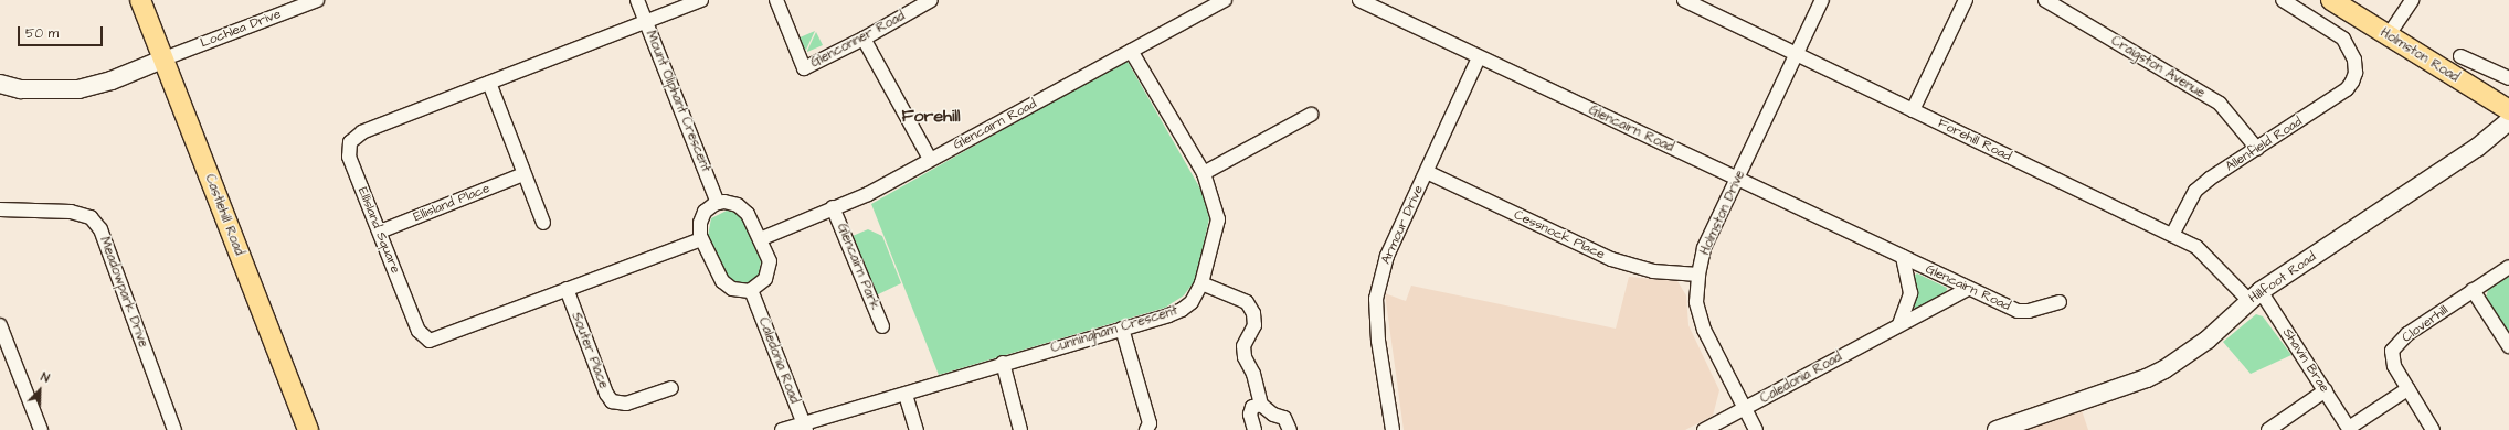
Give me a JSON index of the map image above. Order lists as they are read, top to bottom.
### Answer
{
  "streets": {
    "main road": ["Holmston Road", "Castlehill Road"],
    "street": [
      "Lochlea Drive",
      "Glenconner Road",
      "Craigston Avenue",
      "Mount Oliphant Crescent",
      "Glencairn Road",
      "Forehill Road",
      "Allenfield Road",
      "Ellisland Place",
      "Holmston Drive",
      "Armour Drive",
      "Ellisland Square",
      "Cessnock Place",
      "Glencairn Park",
      "Hillfoot Road",
      "Meadowpark Drive",
      "Cloverhill",
      "Cunningham Crescent",
      "Souter Place",
      "Caledonia Road",
      "Shavin Brae"
    ]
  },
  "crossings": [
    ["Lochlea Drive", "Castlehill Road"],
    ["Craigston Avenue", "Allenfield Road"],
    ["Mount Oliphant Crescent", "Glencairn Road"],
    ["Mount Oliphant Crescent", "Ellisland Square"],
    ["Mount Oliphant Crescent", "Caledonia Road"],
    ["Glencairn Road", "Holmston Drive"],
    ["Glencairn Road", "Armour Drive"],
    ["Glencairn Road", "Ellisland Square"],
    ["Glencairn Road", "Glencairn Park"],
    ["Glencairn Road", "Cunningham Crescent"],
    ["Glencairn Road", "Caledonia Road"],
    ["Forehill Road", "Allenfield Road"],
    ["Forehill Road", "Holmston Drive"],
    ["Forehill Road", "Hillfoot Road"],
    ["Forehill Road", "Shavin Brae"],
    ["Ellisland Place", "Ellisland Square"],
    ["Holmston Drive", "Cessnock Place"],
    ["Holmston Drive", "Caledonia Road"],
    ["Armour Drive", "Cessnock Place"],
    ["Ellisland Square", "Souter Place"],
    ["Ellisland Square", "Caledonia Road"],
    ["Hillfoot Road", "Shavin Brae"],
    ["Cunningham Crescent", "Caledonia Road"]
  ],
  "districts": ["Forehill"],
  "scale_bar": "50 m",
  "north": "top right"
}
